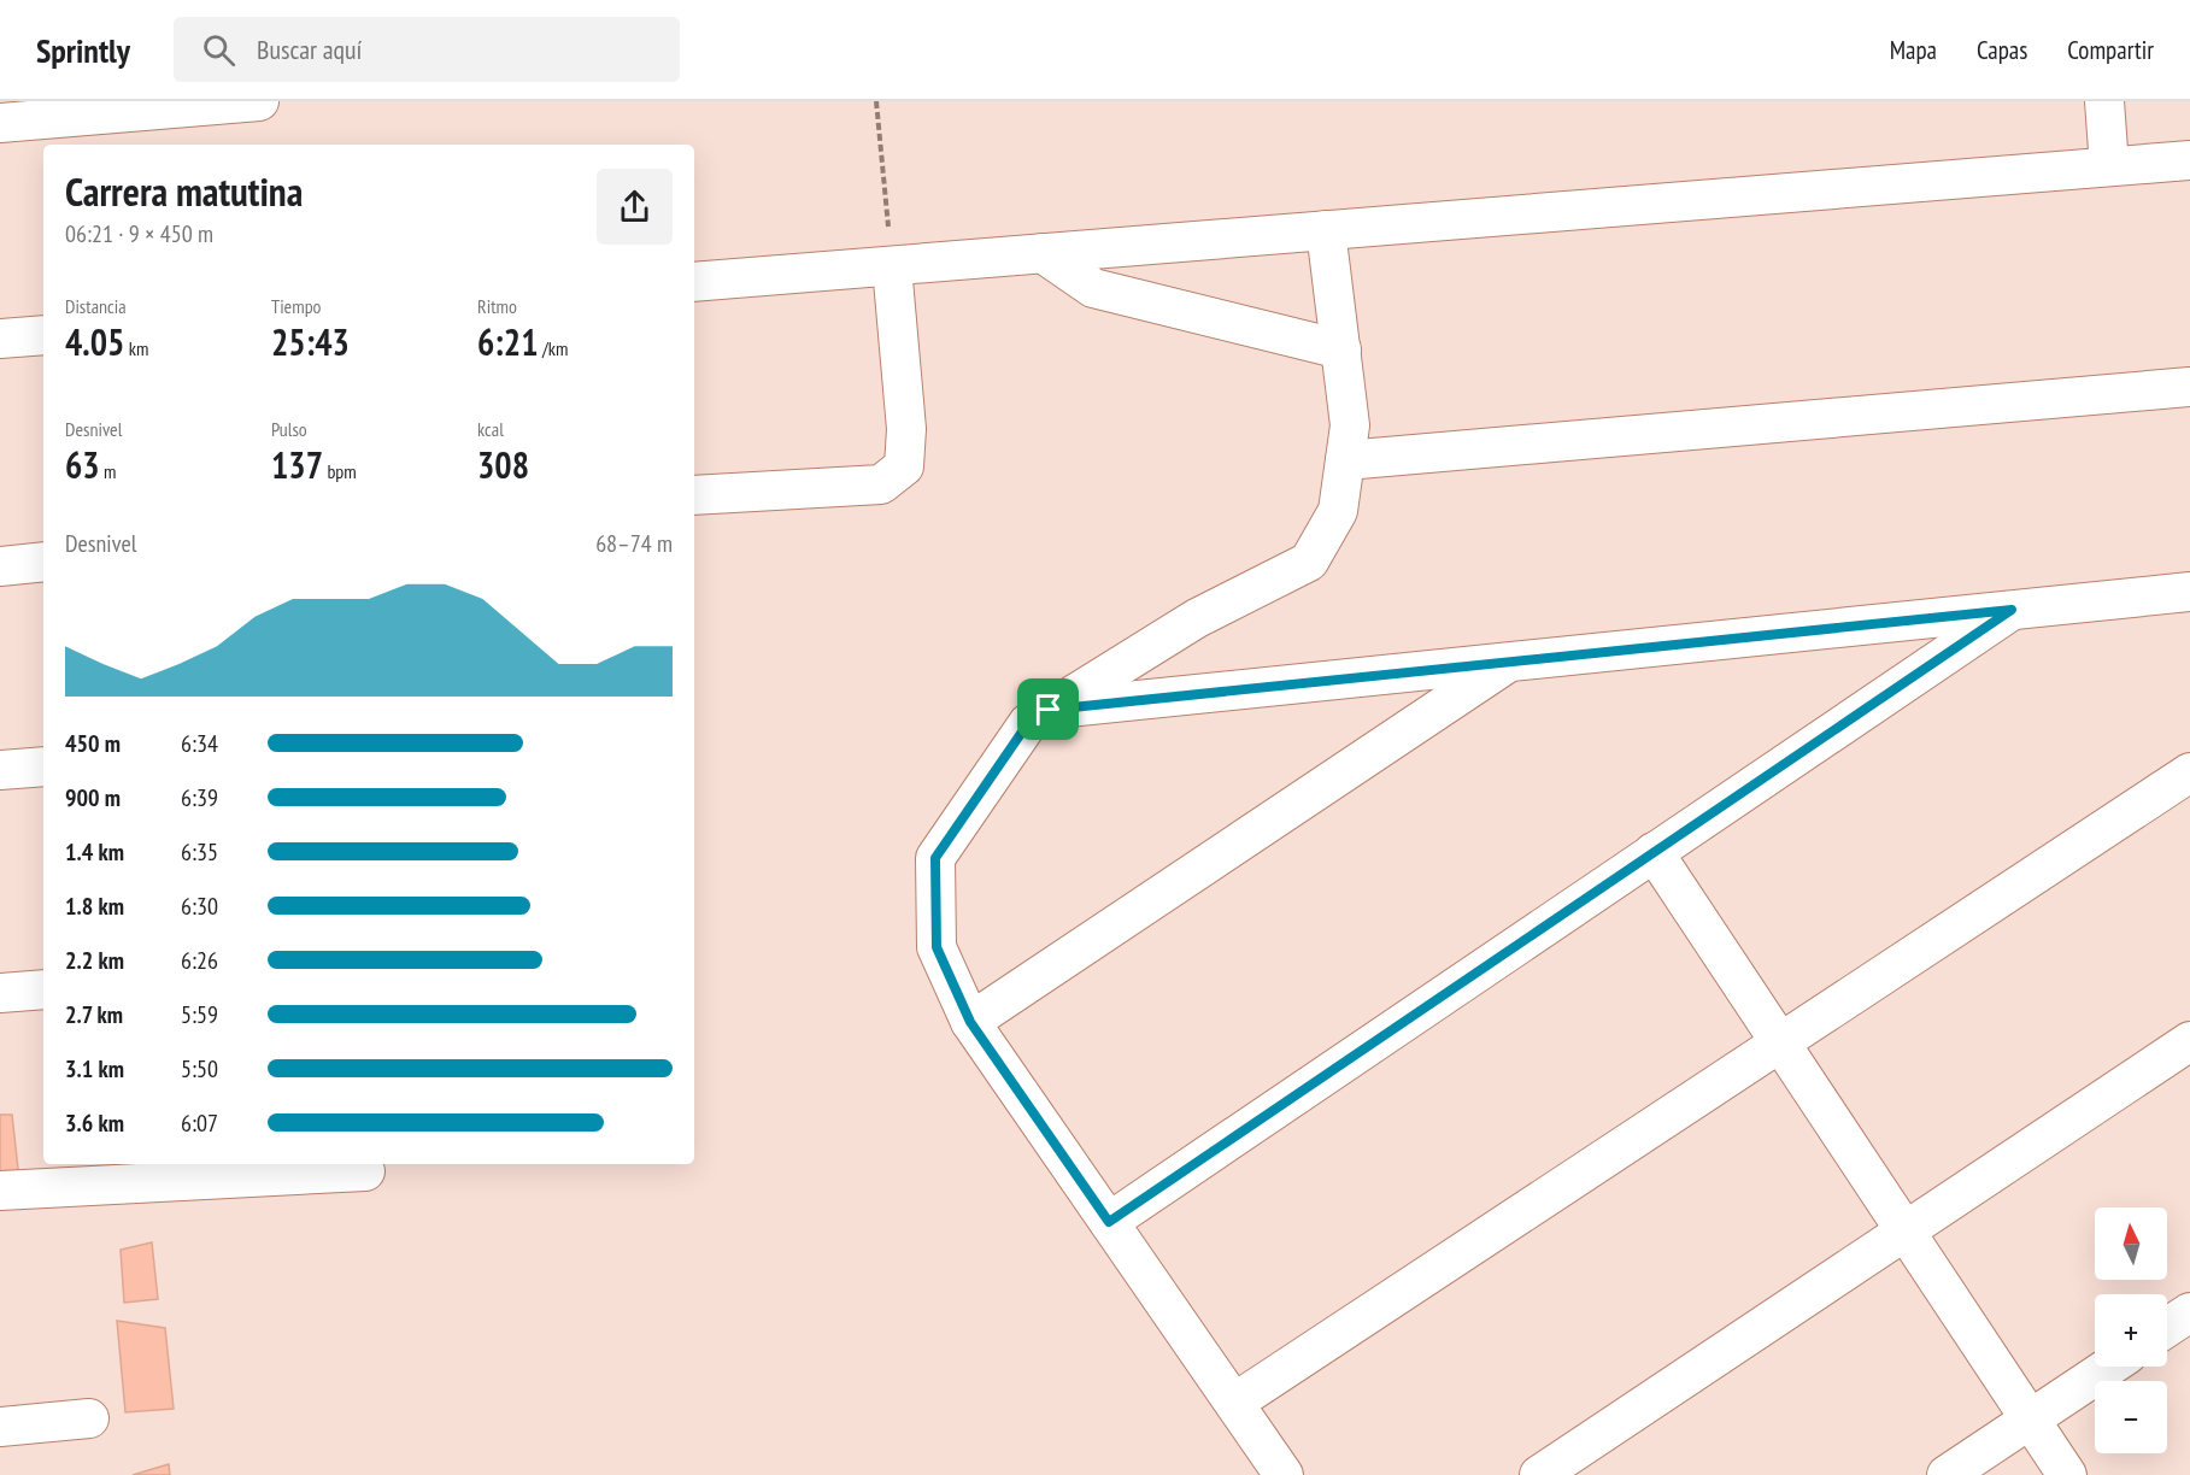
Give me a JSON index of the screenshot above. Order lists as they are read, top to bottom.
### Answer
{
  "north": "top",
  "page": {
    "header": "Sprintly",
    "search": "Buscar aquí",
    "nav": ["Mapa", "Capas", "Compartir"],
    "heading": ["Carrera matutina", "06:21 · 9 × 450 m"],
    "stats": [
      ["Distancia", "4.05 km"],
      ["Tiempo", "25:43"],
      ["Ritmo", "6:21 /km"],
      ["Desnivel", "63 m"],
      ["Pulso", "137 bpm"],
      ["kcal", "308"]
    ],
    "chart": ["Desnivel", "68–74 m"],
    "list": [
      {
        "name": "450 m",
        "note": "6:34"
      },
      {
        "name": "900 m",
        "note": "6:39"
      },
      {
        "name": "1.4 km",
        "note": "6:35"
      },
      {
        "name": "1.8 km",
        "note": "6:30"
      },
      {
        "name": "2.2 km",
        "note": "6:26"
      },
      {
        "name": "2.7 km",
        "note": "5:59"
      },
      {
        "name": "3.1 km",
        "note": "5:50"
      },
      {
        "name": "3.6 km",
        "note": "6:07"
      }
    ],
    "map_buttons": ["+", "−"]
  }
}
